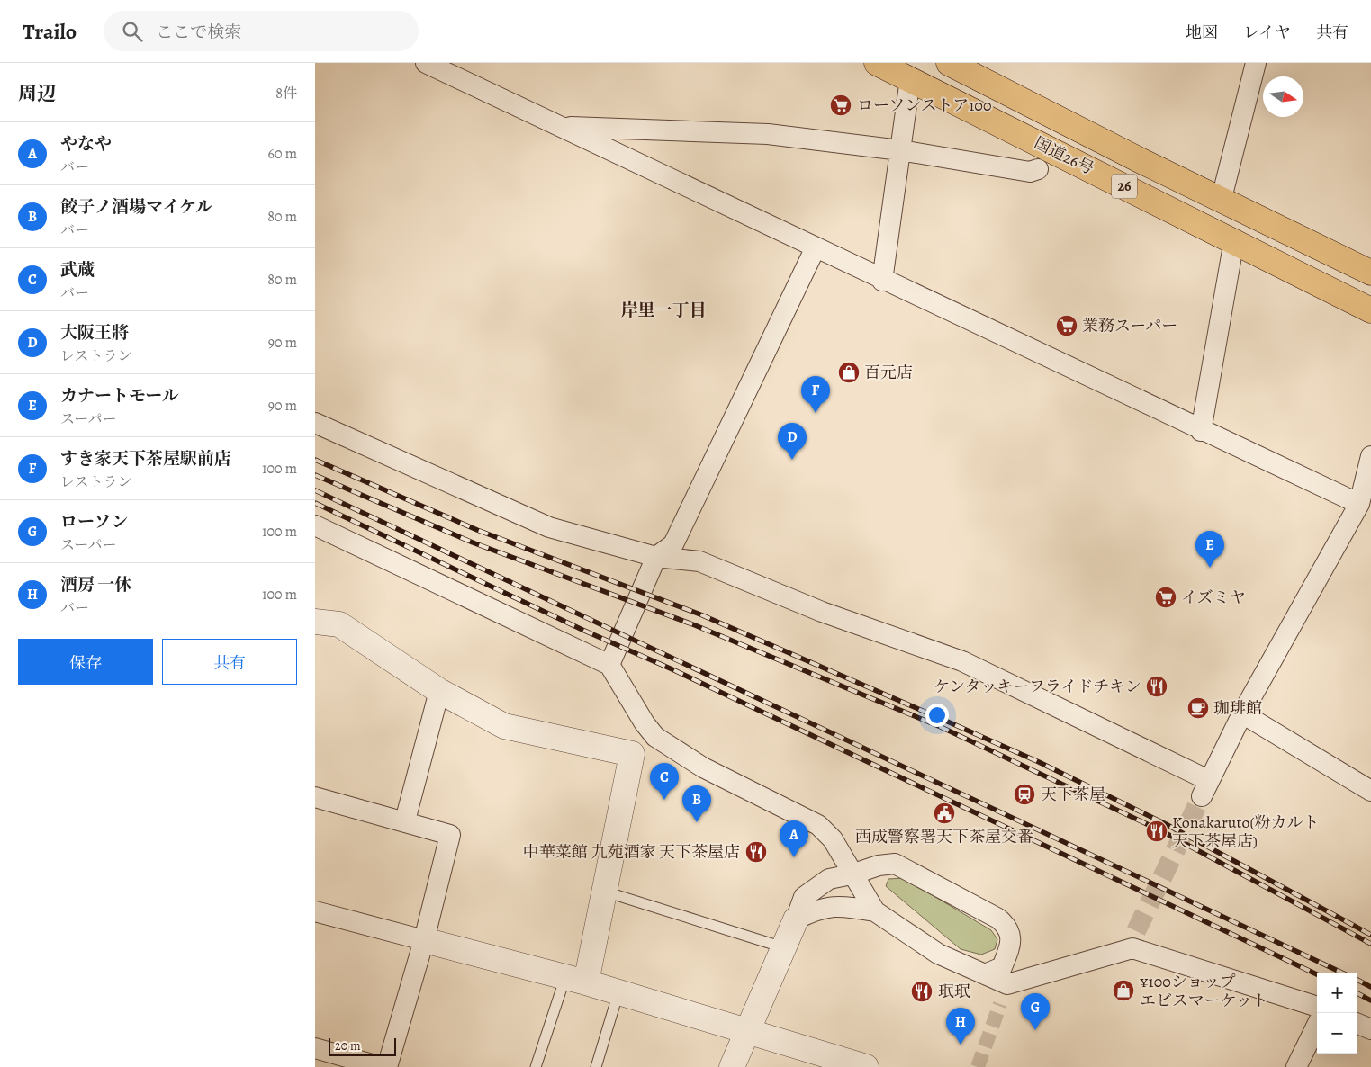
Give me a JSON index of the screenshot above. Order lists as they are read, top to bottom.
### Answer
{
  "streets": {
    "highway": ["国道26号", "26"]
  },
  "districts": ["岸里一丁目"],
  "places": {
    "supermarket": ["ローソンストア100", "業務スーパー", "イズミヤ"],
    "shop": ["百元店", "¥100ショップ エビスマーケット"],
    "restaurant": [
      "ケンタッキーフライドチキン",
      "Konakaruto(粉カルト 天下茶屋店)",
      "中華菜館 九苑酒家 天下茶屋店",
      "珉珉"
    ],
    "cafe": ["珈琲館"],
    "station": ["天下茶屋"],
    "public building": ["西成警察署天下茶屋交番"]
  },
  "scale_bar": "20 m",
  "north": "right",
  "page": {
    "header": "Trailo",
    "search": "ここで検索",
    "nav": ["地図", "レイヤ", "共有"],
    "heading": ["周辺", "8件"],
    "list": [
      {
        "mark": "A",
        "name": "やなや",
        "note": "バー",
        "value": "60 m"
      },
      {
        "mark": "B",
        "name": "餃子ノ酒場マイケル",
        "note": "バー",
        "value": "80 m"
      },
      {
        "mark": "C",
        "name": "武蔵",
        "note": "バー",
        "value": "80 m"
      },
      {
        "mark": "D",
        "name": "大阪王將",
        "note": "レストラン",
        "value": "90 m"
      },
      {
        "mark": "E",
        "name": "カナートモール",
        "note": "スーパー",
        "value": "90 m"
      },
      {
        "mark": "F",
        "name": "すき家天下茶屋駅前店",
        "note": "レストラン",
        "value": "100 m"
      },
      {
        "mark": "G",
        "name": "ローソン",
        "note": "スーパー",
        "value": "100 m"
      },
      {
        "mark": "H",
        "name": "酒房 一休",
        "note": "バー",
        "value": "100 m"
      }
    ],
    "pins": [
      "F",
      "D",
      "E",
      "C",
      "B",
      "A",
      "G",
      "H"
    ],
    "buttons": ["保存", "共有"],
    "map_buttons": ["+", "−"],
    "scale": "20 m"
  }
}
